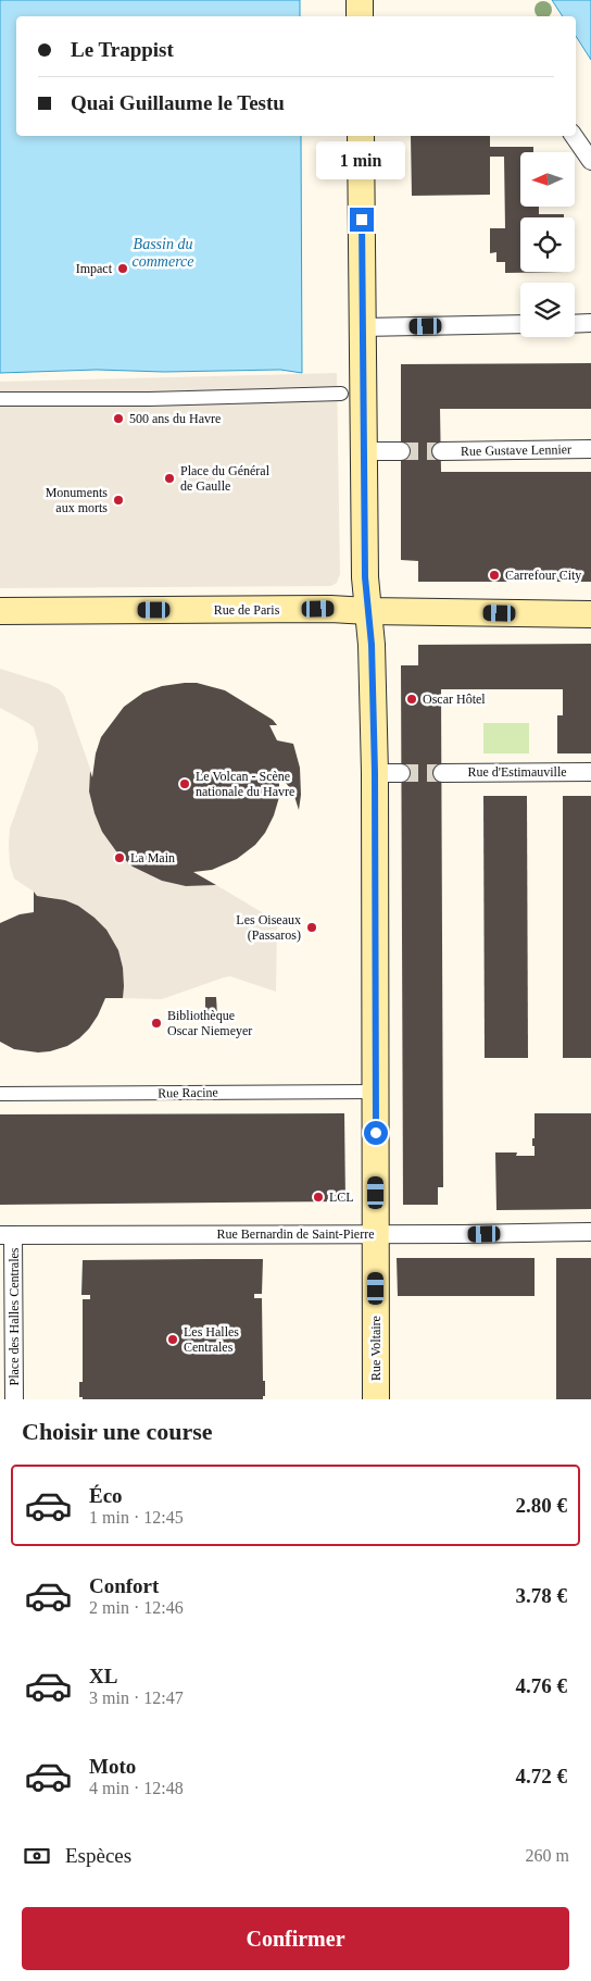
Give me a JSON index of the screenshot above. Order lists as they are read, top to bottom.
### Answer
{
  "streets": {
    "main road": ["Rue de Paris", "Rue Voltaire"],
    "street": [
      "Rue Gustave Lennier",
      "Rue d'Estimauville",
      "Rue Racine",
      "Rue Bernardin de Saint-Pierre",
      "Place des Halles Centrales"
    ]
  },
  "crossings": [
    ["Rue de Paris", "Rue Voltaire"],
    ["Rue Racine", "Rue Voltaire"],
    ["Rue Bernardin de Saint-Pierre", "Place des Halles Centrales"],
    ["Rue Bernardin de Saint-Pierre", "Rue Voltaire"]
  ],
  "water": ["Bassin du commerce"],
  "places": [
    "Impact",
    "500 ans du Havre",
    "Place du Général de Gaulle",
    "Monuments aux morts",
    "Carrefour City",
    "Oscar Hôtel",
    "Le Volcan - Scène nationale du Havre",
    "La Main",
    "Les Oiseaux (Passaros)",
    "Bibliothèque Oscar Niemeyer",
    "LCL",
    "Les Halles Centrales"
  ],
  "north": "left",
  "page": {
    "banner": ["Le Trappist", "Quai Guillaume le Testu"],
    "bubble": "1 min",
    "heading": "Choisir une course",
    "list": [
      {
        "name": "Éco",
        "note": "1 min · 12:45",
        "value": "2.80 €"
      },
      {
        "name": "Confort",
        "note": "2 min · 12:46",
        "value": "3.78 €"
      },
      {
        "name": "XL",
        "note": "3 min · 12:47",
        "value": "4.76 €"
      },
      {
        "name": "Moto",
        "note": "4 min · 12:48",
        "value": "4.72 €"
      }
    ],
    "pay": ["Espèces", "260 m"],
    "buttons": "Confirmer"
  }
}
